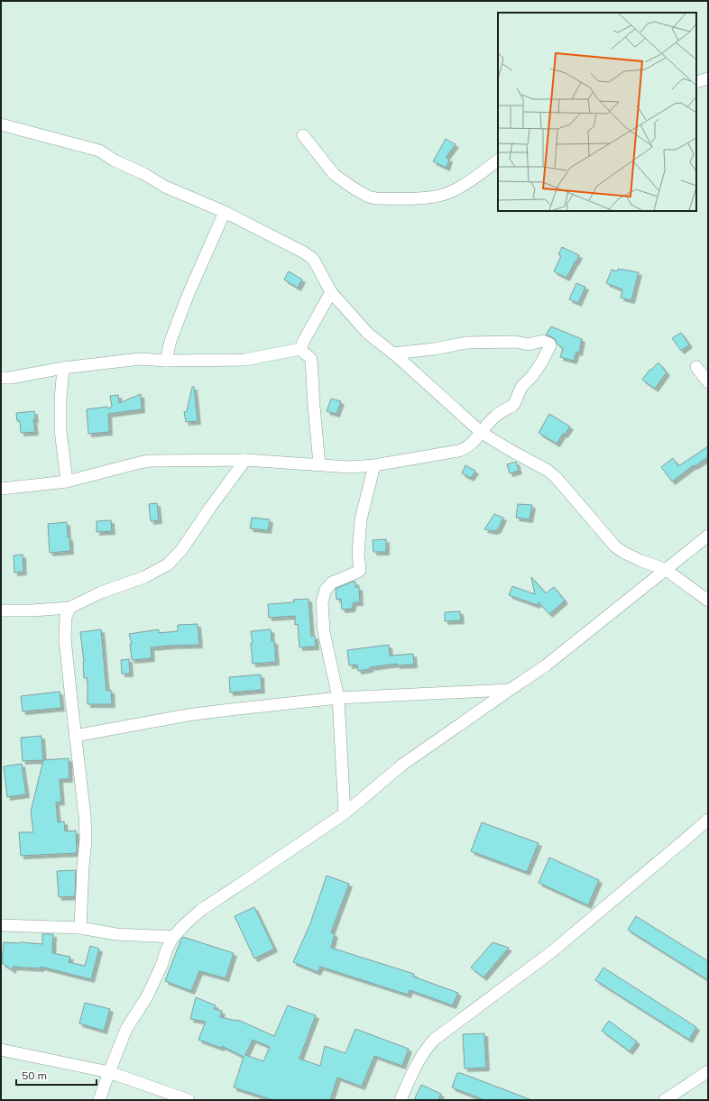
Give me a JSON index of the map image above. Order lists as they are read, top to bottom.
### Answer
{
  "scale_bar": "50 m"
}
